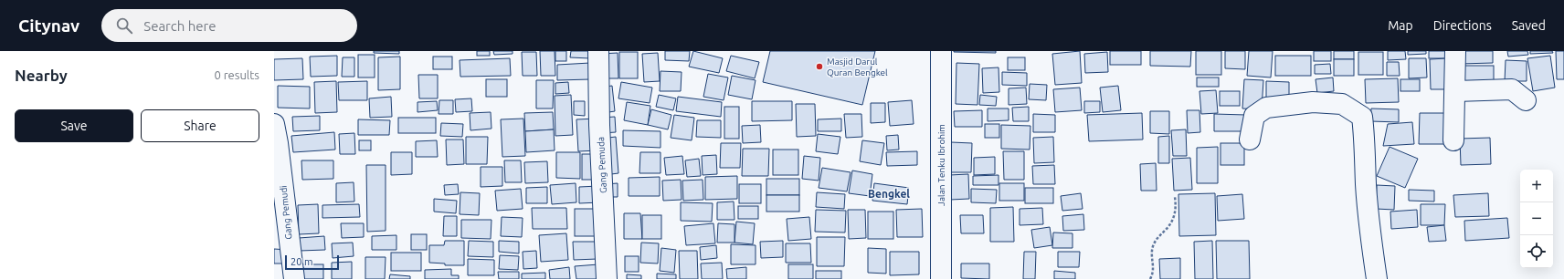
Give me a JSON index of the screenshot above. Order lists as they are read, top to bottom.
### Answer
{
  "streets": {
    "street": ["Gang Pemuda", "Jalan Tenku Ibrohim", "Gang Pemudi"]
  },
  "districts": ["Bengkel"],
  "places": ["Masjid Darul Quran Bengkel"],
  "scale_bar": "20 m",
  "page": {
    "header": "Citynav",
    "search": "Search here",
    "nav": ["Map", "Directions", "Saved"],
    "heading": ["Nearby", "0 results"],
    "buttons": ["Save", "Share"],
    "map_buttons": ["+", "−"],
    "scale": "20 m"
  }
}
